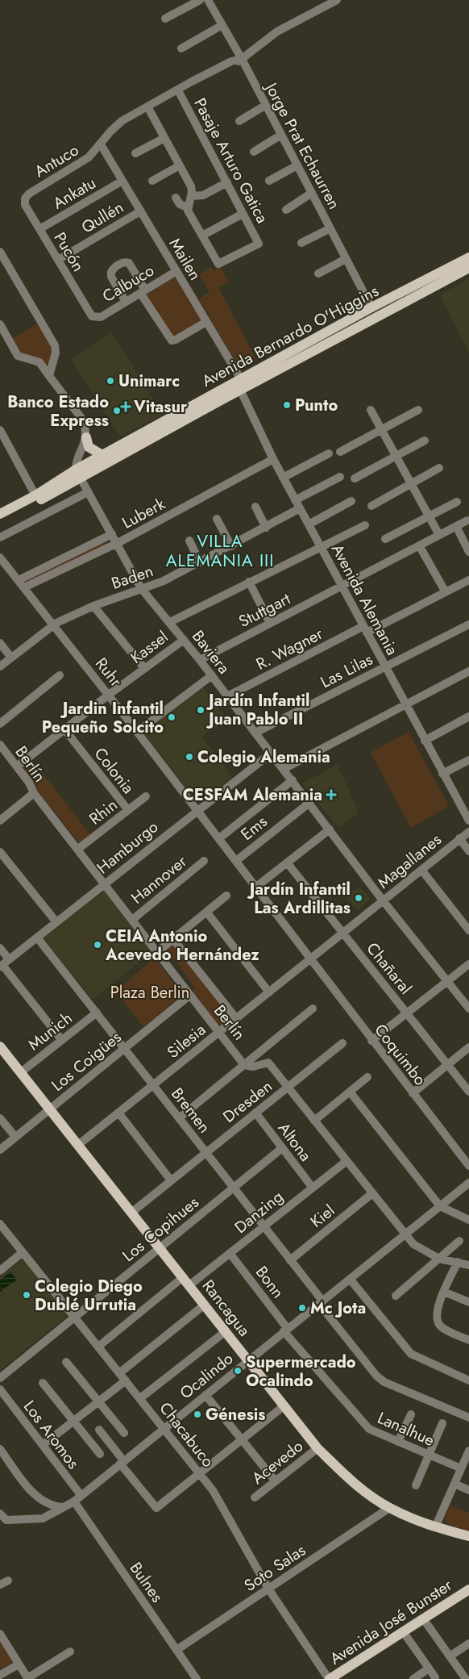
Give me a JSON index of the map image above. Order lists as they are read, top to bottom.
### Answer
{
  "streets": {
    "main road": ["Avenida Bernardo O'Higgins", "Rancagua", "Avenida José Bunster"],
    "street": [
      "Jorge Prat Echaurren",
      "Antuco",
      "Pasaje Arturo Gatica",
      "Ankatu",
      "Qullén",
      "Pucón",
      "Mailen",
      "Calbuco",
      "Luberk",
      "Baden",
      "Avenida Alemania",
      "Stuttgart",
      "Kassel",
      "R. Wagner",
      "Baviera",
      "Las Lilas",
      "Ruhr",
      "Berlín",
      "Colonia",
      "Rhin",
      "Ems",
      "Hamburgo",
      "Magallanes",
      "Hannover",
      "Chañaral",
      "Munich",
      "Silesia",
      "Coquimbo",
      "Los Coigües",
      "Dresden",
      "Bremen",
      "Altona",
      "Danzing",
      "Kiel",
      "Los Copihues",
      "Bonn",
      "Ocalindo",
      "Lanalhue",
      "Los Aromos",
      "Chacabuco",
      "Acevedo",
      "Soto Salas",
      "Bulnes"
    ]
  },
  "crossings": [
    ["Jorge Prat Echaurren", "Antuco"],
    ["Jorge Prat Echaurren", "Avenida Bernardo O'Higgins"],
    ["Antuco", "Pasaje Arturo Gatica"],
    ["Antuco", "Pucón"],
    ["Antuco", "Mailen"],
    ["Ankatu", "Pucón"],
    ["Ankatu", "Mailen"],
    ["Qullén", "Pucón"],
    ["Qullén", "Mailen"],
    ["Pucón", "Calbuco"],
    ["Mailen", "Calbuco"],
    ["Mailen", "Avenida Bernardo O'Higgins"],
    ["Avenida Bernardo O'Higgins", "Avenida Alemania"],
    ["Avenida Bernardo O'Higgins", "Baviera"],
    ["Luberk", "Avenida Alemania"],
    ["Luberk", "Baviera"],
    ["Luberk", "Ruhr"],
    ["Baden", "Avenida Alemania"],
    ["Baden", "Baviera"],
    ["Baden", "Ruhr"],
    ["Avenida Alemania", "Stuttgart"],
    ["Avenida Alemania", "R. Wagner"],
    ["Avenida Alemania", "Las Lilas"],
    ["Stuttgart", "Baviera"],
    ["Kassel", "Baviera"],
    ["Kassel", "Ruhr"],
    ["Kassel", "Berlín"],
    ["Kassel", "Colonia"],
    ["R. Wagner", "Baviera"],
    ["Baviera", "Las Lilas"],
    ["Baviera", "Ems"],
    ["Baviera", "Hamburgo"],
    ["Baviera", "Magallanes"],
    ["Ruhr", "Ems"],
    ["Ruhr", "Hamburgo"],
    ["Ruhr", "Magallanes"],
    ["Ruhr", "Silesia"],
    ["Ruhr", "Coquimbo"],
    ["Berlín", "Rhin"],
    ["Berlín", "Hamburgo"],
    ["Berlín", "Hannover"],
    ["Berlín", "Silesia"],
    ["Berlín", "Los Coigües"],
    ["Berlín", "Dresden"],
    ["Berlín", "Danzing"],
    ["Berlín", "Kiel"],
    ["Berlín", "Ocalindo"],
    ["Colonia", "Rhin"],
    ["Hamburgo", "Bremen"],
    ["Magallanes", "Chañaral"],
    ["Magallanes", "Silesia"],
    ["Magallanes", "Coquimbo"],
    ["Munich", "Bremen"],
    ["Munich", "Rancagua"],
    ["Silesia", "Coquimbo"],
    ["Silesia", "Bremen"],
    ["Silesia", "Rancagua"],
    ["Los Coigües", "Bremen"],
    ["Los Coigües", "Rancagua"],
    ["Dresden", "Bremen"],
    ["Dresden", "Altona"],
    ["Dresden", "Rancagua"],
    ["Bremen", "Danzing"],
    ["Bremen", "Kiel"],
    ["Bremen", "Los Copihues"],
    ["Bremen", "Ocalindo"],
    ["Altona", "Danzing"],
    ["Altona", "Los Copihues"],
    ["Danzing", "Bonn"],
    ["Danzing", "Rancagua"],
    ["Los Copihues", "Rancagua"],
    ["Los Copihues", "Chacabuco"],
    ["Bonn", "Ocalindo"],
    ["Bonn", "Lanalhue"],
    ["Rancagua", "Ocalindo"],
    ["Rancagua", "Acevedo"],
    ["Rancagua", "Soto Salas"],
    ["Ocalindo", "Lanalhue"],
    ["Ocalindo", "Los Aromos"],
    ["Ocalindo", "Chacabuco"],
    ["Ocalindo", "Bulnes"],
    ["Chacabuco", "Soto Salas"],
    ["Chacabuco", "Avenida José Bunster"],
    ["Soto Salas", "Bulnes"]
  ],
  "districts": ["VILLA ALEMANIA III"],
  "parks": ["Plaza Berlin"],
  "places": {
    "other": [
      "Unimarc",
      "Punto",
      "Banco Estado Express",
      "Jardín Infantil Juan Pablo II",
      "Jardin Infantil Pequeño Solcito",
      "Colegio Alemania",
      "Jardín Infantil Las Ardillitas",
      "CEIA Antonio Acevedo Hernández",
      "Colegio Diego Dublé Urrutia",
      "Mc Jota",
      "Supermercado Ocalindo",
      "Génesis"
    ],
    "health": ["Vitasur", "CESFAM Alemania"]
  }
}
